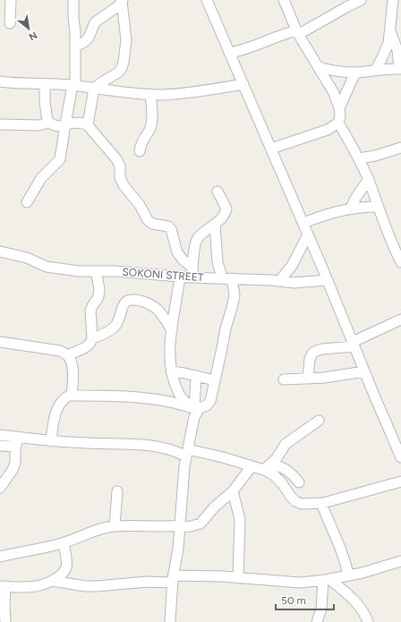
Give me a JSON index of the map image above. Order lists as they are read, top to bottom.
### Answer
{
  "streets": {
    "street": ["SOKONI STREET"]
  },
  "scale_bar": "50 m",
  "north": "bottom right"
}
